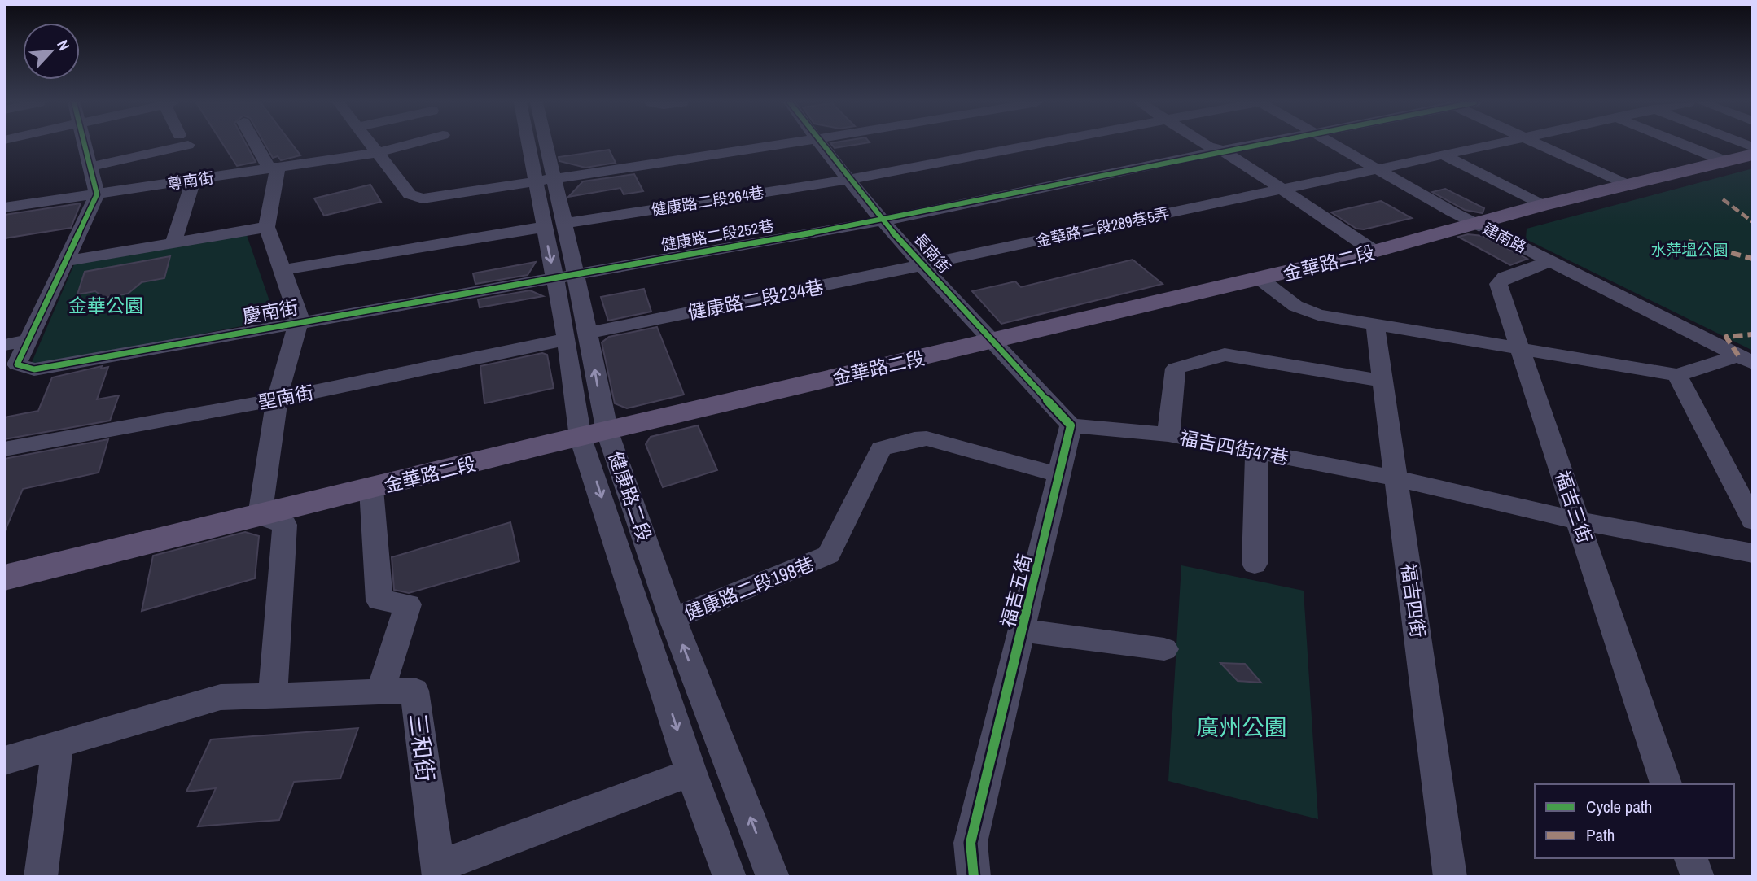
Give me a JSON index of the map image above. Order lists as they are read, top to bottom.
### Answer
{
  "streets": {
    "main road": ["金華路二段"],
    "street": [
      "尊南街",
      "健康路二段264巷",
      "金華路二段289巷5弄",
      "健康路二段252巷",
      "建南路",
      "長南街",
      "健康路二段234巷",
      "慶南街",
      "聖南街",
      "福吉四街47巷",
      "健康路二段",
      "福吉三街",
      "健康路二段198巷",
      "福吉五街",
      "福吉四街",
      "三和街"
    ]
  },
  "crossings": [
    ["健康路二段264巷", "長南街"],
    ["健康路二段264巷", "健康路二段"],
    ["金華路二段289巷5弄", "建南路"],
    ["金華路二段289巷5弄", "長南街"],
    ["金華路二段289巷5弄", "健康路二段234巷"],
    ["健康路二段252巷", "長南街"],
    ["健康路二段252巷", "慶南街"],
    ["健康路二段252巷", "健康路二段"],
    ["建南路", "金華路二段"],
    ["建南路", "福吉三街"],
    ["長南街", "金華路二段"],
    ["長南街", "健康路二段234巷"],
    ["金華路二段", "健康路二段"],
    ["健康路二段234巷", "健康路二段"],
    ["慶南街", "健康路二段"],
    ["聖南街", "健康路二段"],
    ["福吉四街47巷", "福吉三街"],
    ["福吉四街47巷", "福吉五街"],
    ["福吉四街47巷", "福吉四街"],
    ["健康路二段", "健康路二段198巷"],
    ["健康路二段198巷", "福吉五街"]
  ],
  "parks": ["水萍塭公園", "金華公園", "廣州公園"],
  "legend": ["Cycle path", "Path"],
  "north": "top right"
}
